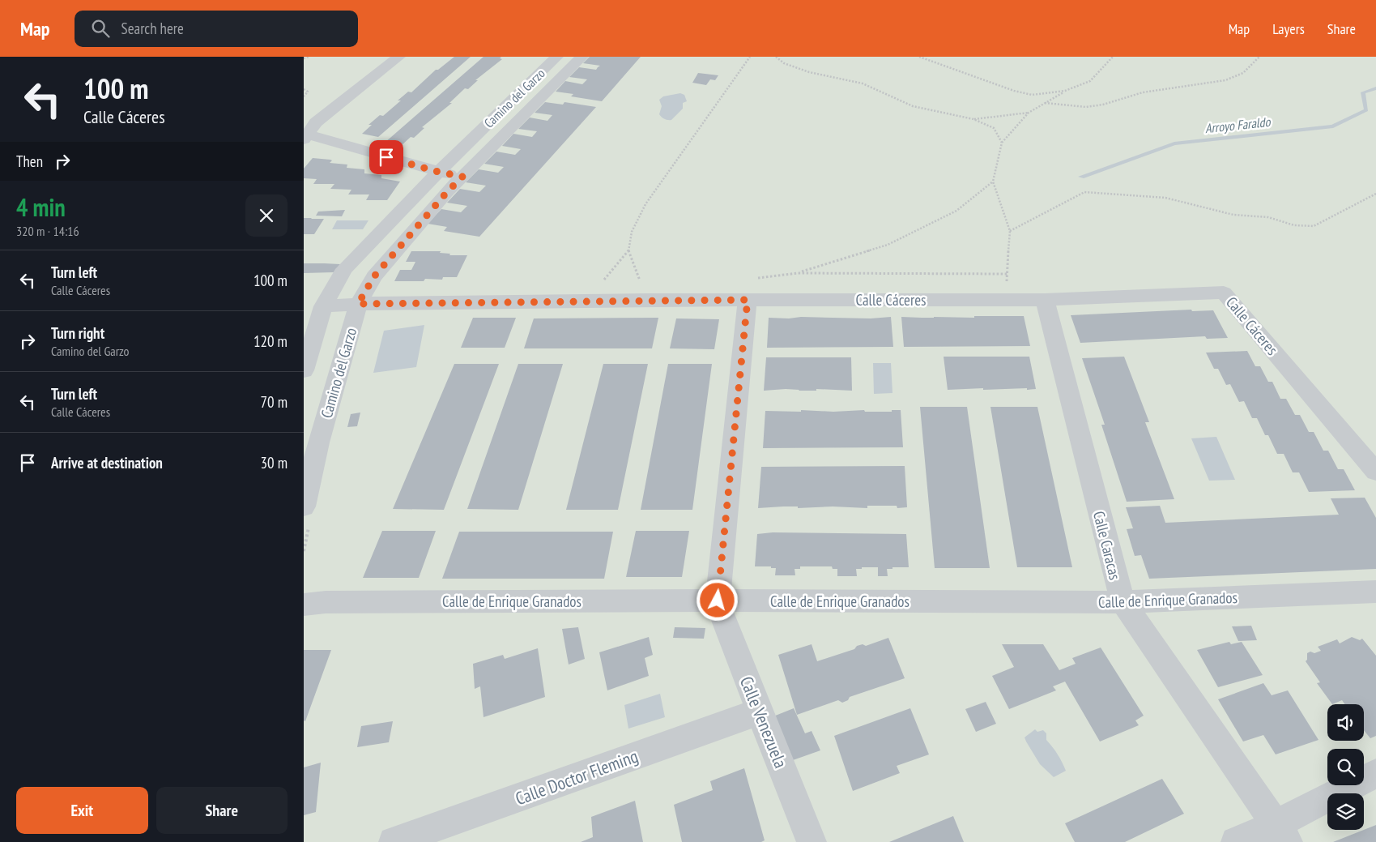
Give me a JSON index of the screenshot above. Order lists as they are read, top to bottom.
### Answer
{
  "streets": {
    "street": [
      "Camino del Garzo",
      "Calle Cáceres",
      "Calle Caracas",
      "Calle de Enrique Granados",
      "Calle Venezuela",
      "Calle Doctor Fleming"
    ]
  },
  "crossings": [
    ["Camino del Garzo", "Calle Cáceres"],
    ["Calle Cáceres", "Calle Caracas"],
    ["Calle Cáceres", "Calle Venezuela"],
    ["Calle Caracas", "Calle de Enrique Granados"],
    ["Calle de Enrique Granados", "Calle Venezuela"],
    ["Calle Venezuela", "Calle Doctor Fleming"]
  ],
  "water": ["Arroyo Faraldo"],
  "page": {
    "header": "Map",
    "search": "Search here",
    "nav": ["Map", "Layers", "Share"],
    "turn": ["100 m", "Calle Cáceres"],
    "then": "Then",
    "heading": ["4 min", "320 m · 14:16"],
    "list": [
      {
        "name": "Turn left",
        "note": "Calle Cáceres",
        "value": "100 m"
      },
      {
        "name": "Turn right",
        "note": "Camino del Garzo",
        "value": "120 m"
      },
      {
        "name": "Turn left",
        "note": "Calle Cáceres",
        "value": "70 m"
      },
      {
        "name": "Arrive at destination",
        "value": "30 m"
      }
    ],
    "buttons": ["Exit", "Share"]
  }
}
